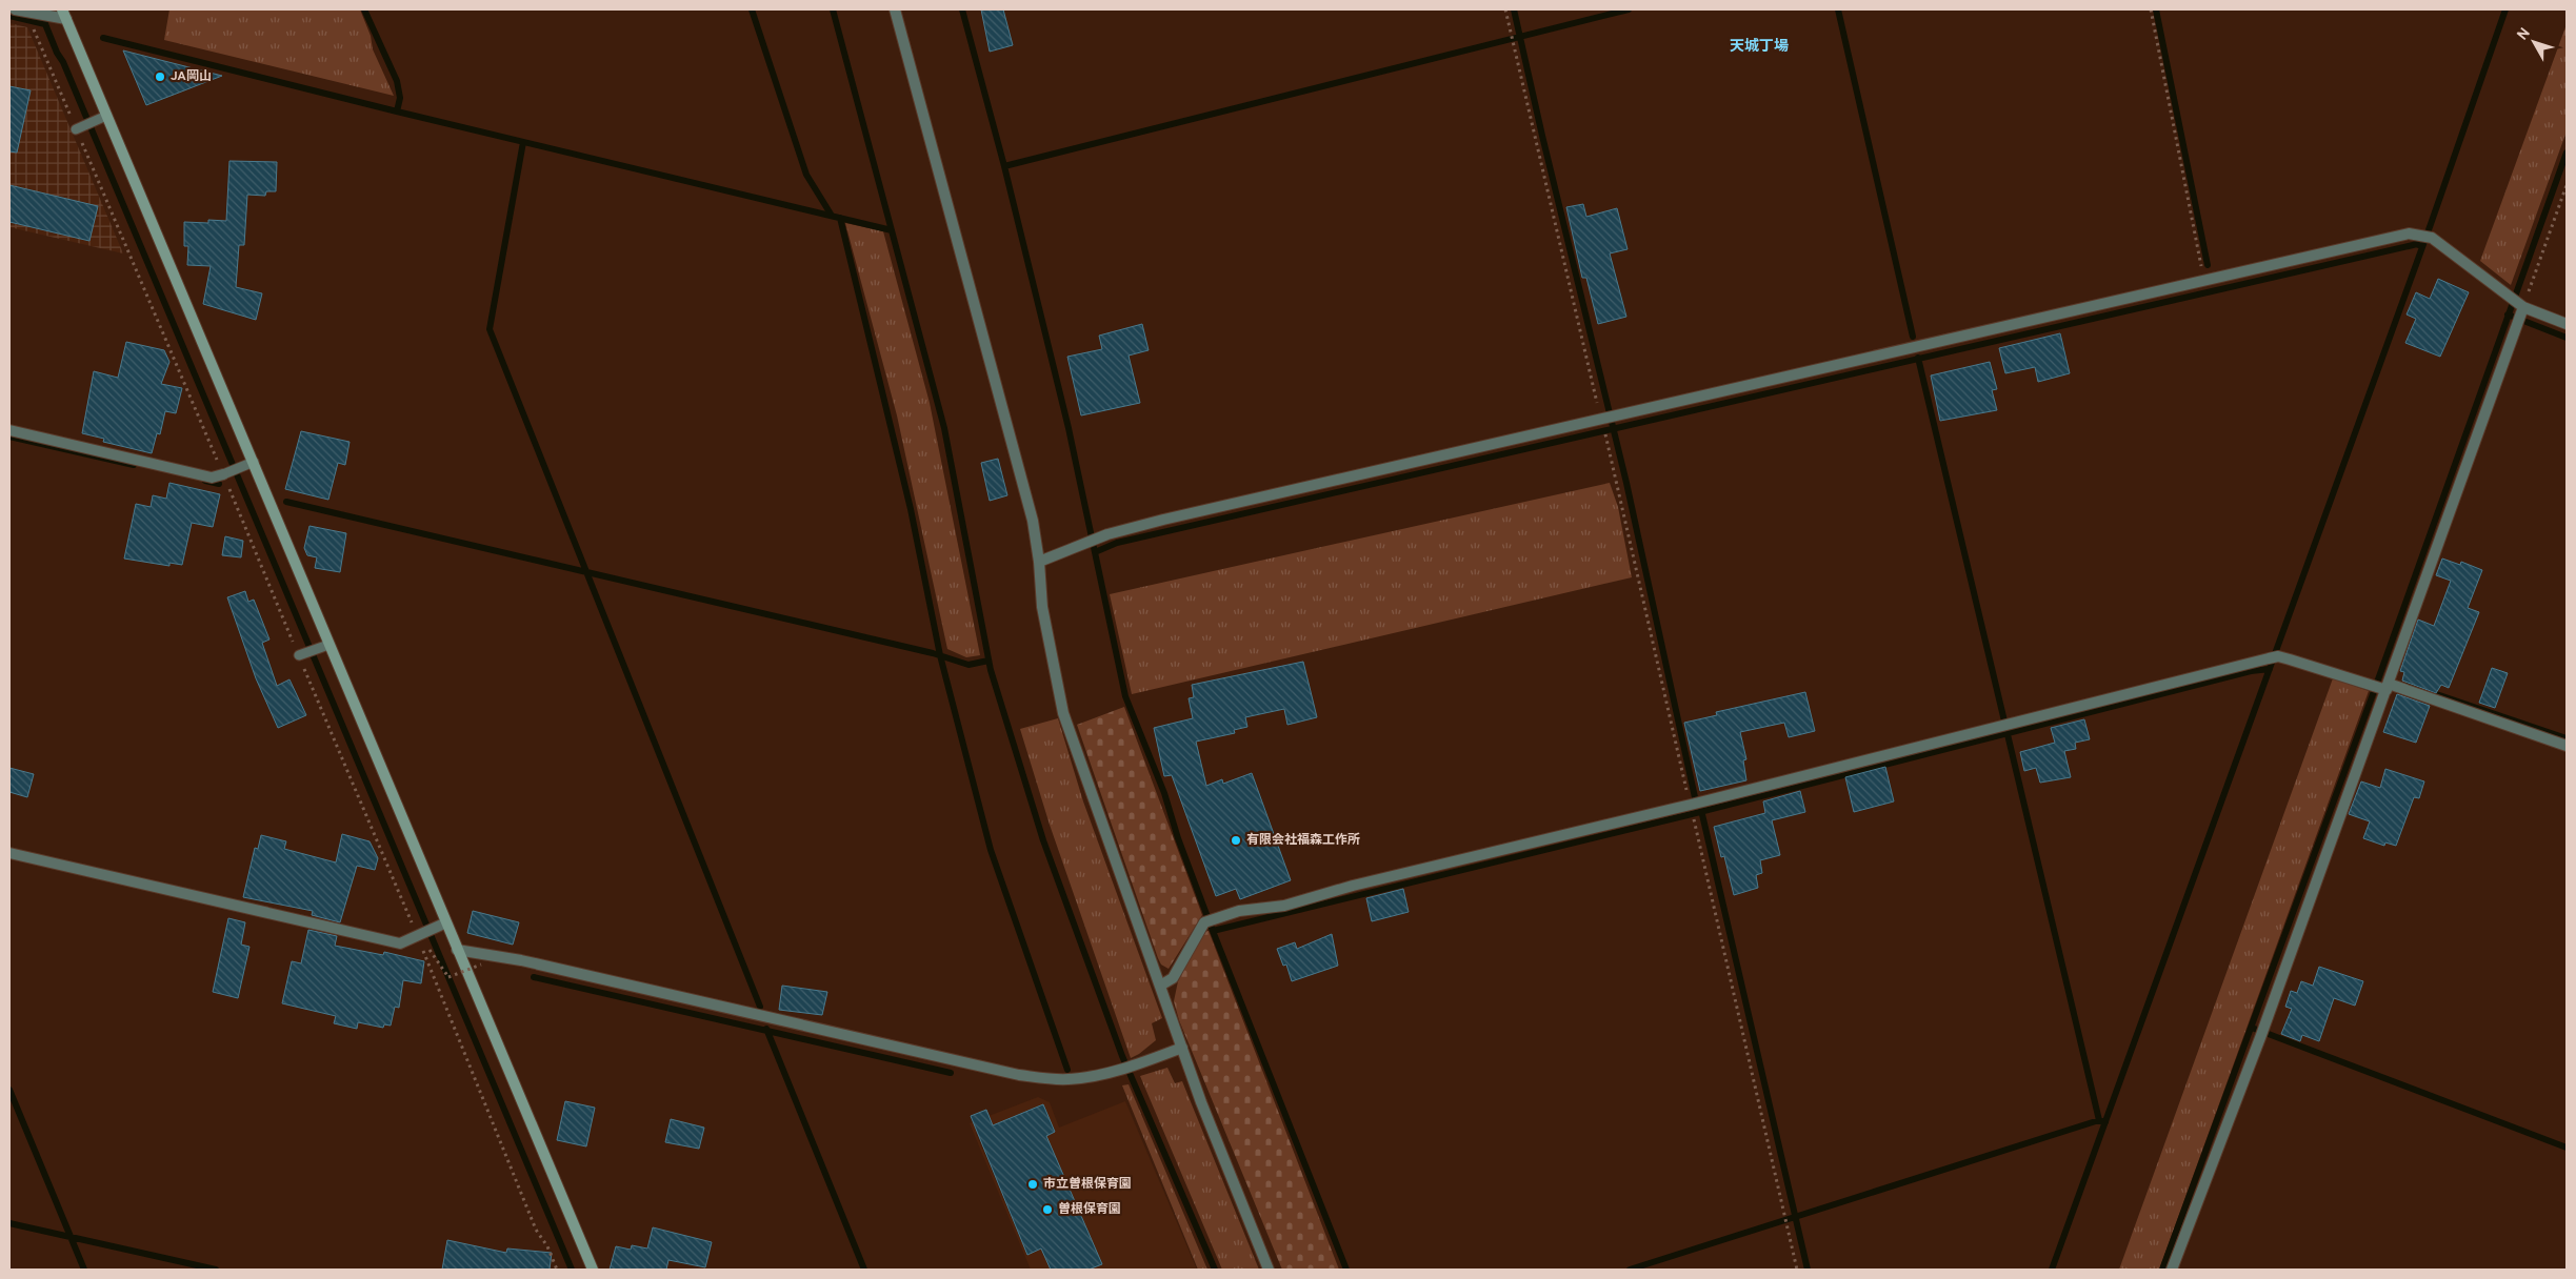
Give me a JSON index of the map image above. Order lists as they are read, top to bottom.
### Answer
{
  "districts": ["天城丁場"],
  "places": [
    "JA岡山",
    "有限会社福森工作所",
    "市立曽根保育園",
    "曽根保育園"
  ],
  "north": "top left"
}
